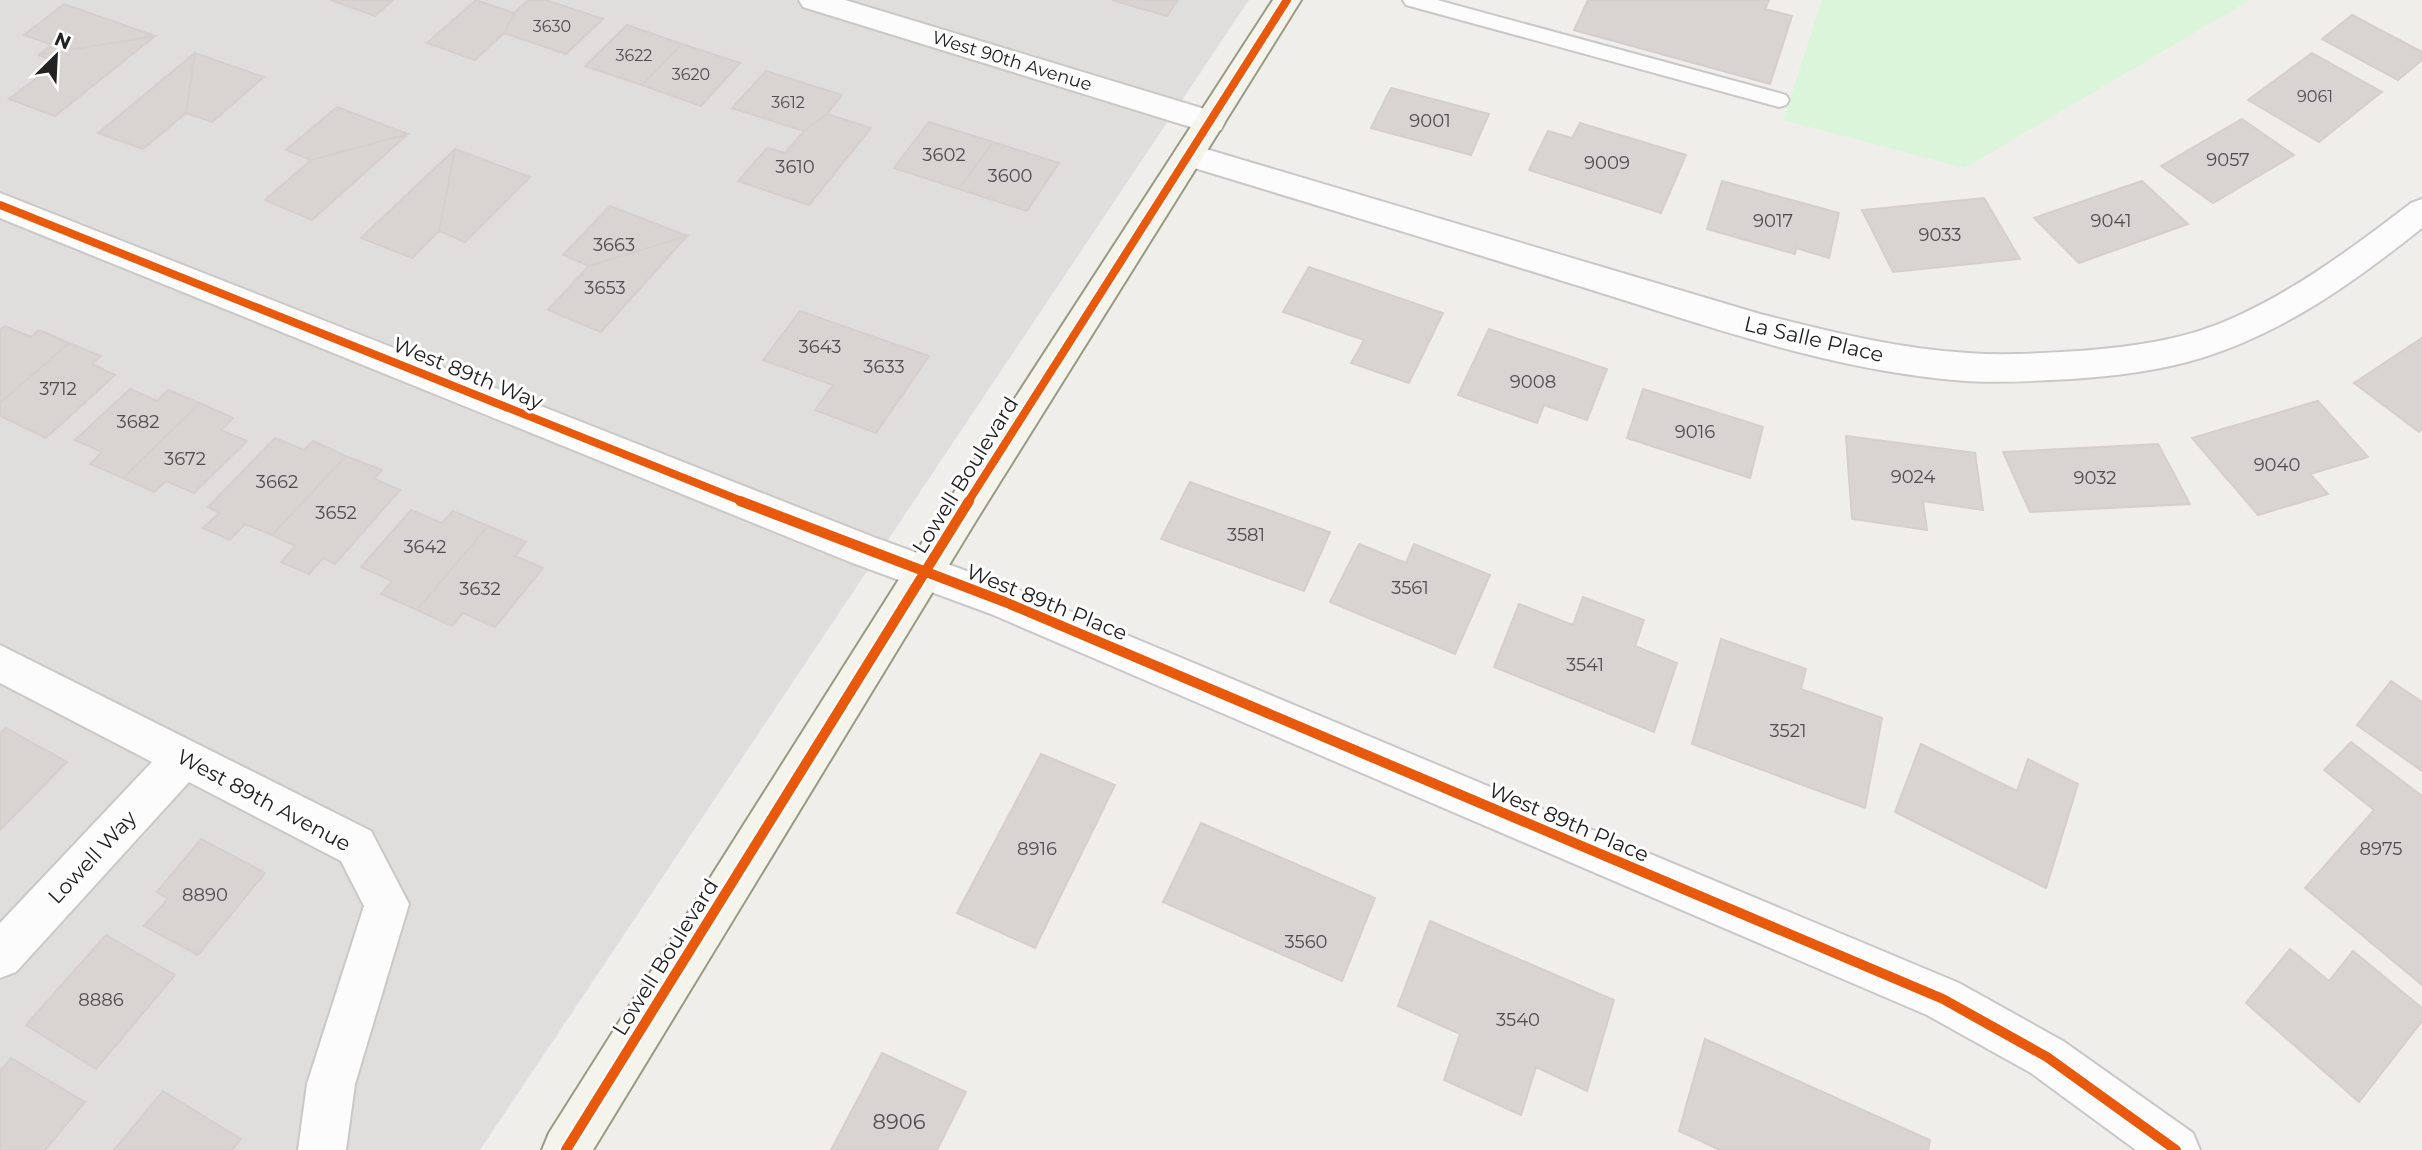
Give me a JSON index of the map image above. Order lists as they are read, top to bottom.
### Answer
{
  "streets": {
    "street": [
      "West 90th Avenue",
      "La Salle Place",
      "West 89th Way",
      "Lowell Boulevard",
      "West 89th Place",
      "West 89th Avenue",
      "Lowell Way"
    ]
  },
  "crossings": [
    ["West 90th Avenue", "Lowell Boulevard"],
    ["La Salle Place", "Lowell Boulevard"],
    ["West 89th Way", "Lowell Boulevard"],
    ["West 89th Way", "West 89th Place"],
    ["Lowell Boulevard", "West 89th Place"],
    ["West 89th Avenue", "Lowell Way"]
  ],
  "house_numbers": [
    "3630",
    "3622",
    "3620",
    "9061",
    "3612",
    "9001",
    "3602",
    "9057",
    "9009",
    "3610",
    "3600",
    "9017",
    "9041",
    "9033",
    "3663",
    "3653",
    "3643",
    "3633",
    "9008",
    "3712",
    "3682",
    "9016",
    "3672",
    "9040",
    "9024",
    "9032",
    "3662",
    "3652",
    "3581",
    "3642",
    "3561",
    "3632",
    "3541",
    "3521",
    "8916",
    "8975",
    "8890",
    "3560",
    "8886",
    "3540",
    "8906"
  ],
  "north": "top right"
}
